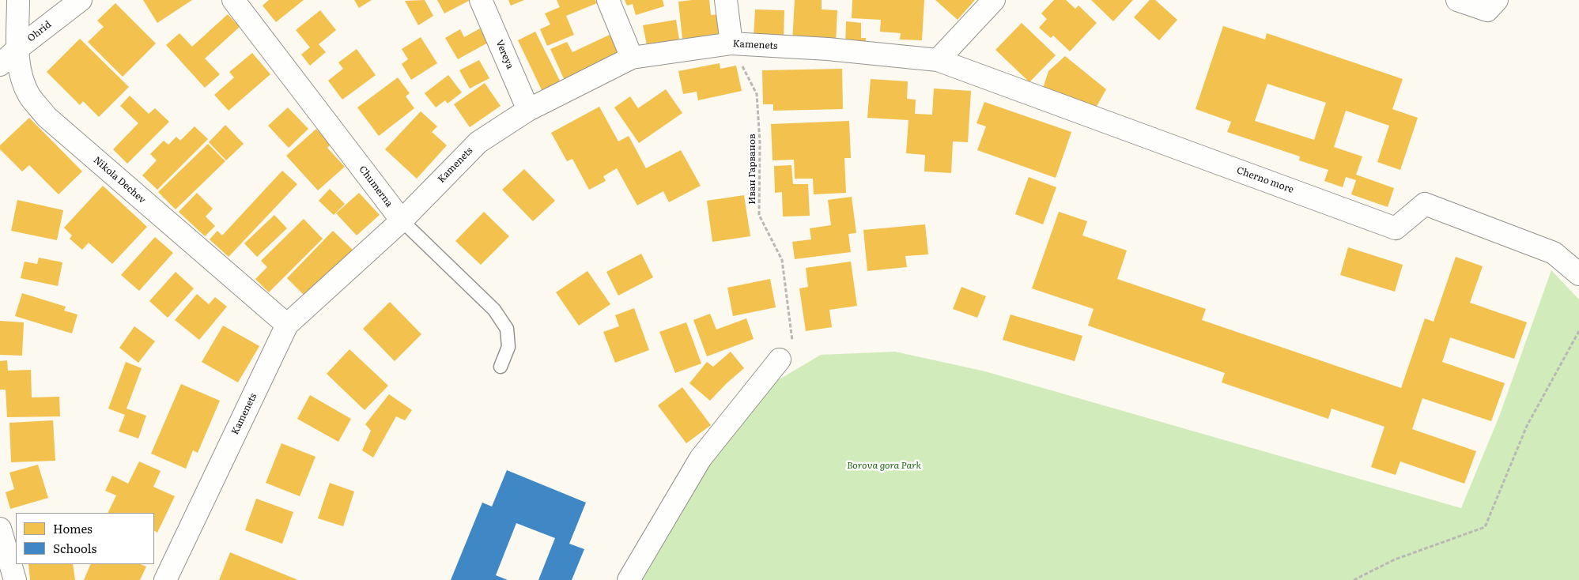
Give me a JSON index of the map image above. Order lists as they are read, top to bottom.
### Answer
{
  "streets": {
    "street": [
      "Ohrid",
      "Kamenets",
      "Vereya",
      "Nikola Dechev",
      "Cherno more",
      "Chumerna"
    ],
    "path": ["Иван Гарванов"]
  },
  "crossings": [
    ["Ohrid", "Nikola Dechev"],
    ["Kamenets", "Vereya"],
    ["Kamenets", "Иван Гарванов"],
    ["Kamenets", "Nikola Dechev"],
    ["Kamenets", "Cherno more"],
    ["Kamenets", "Chumerna"]
  ],
  "parks": ["Borova gora Park"],
  "legend": ["Homes", "Schools"]
}
